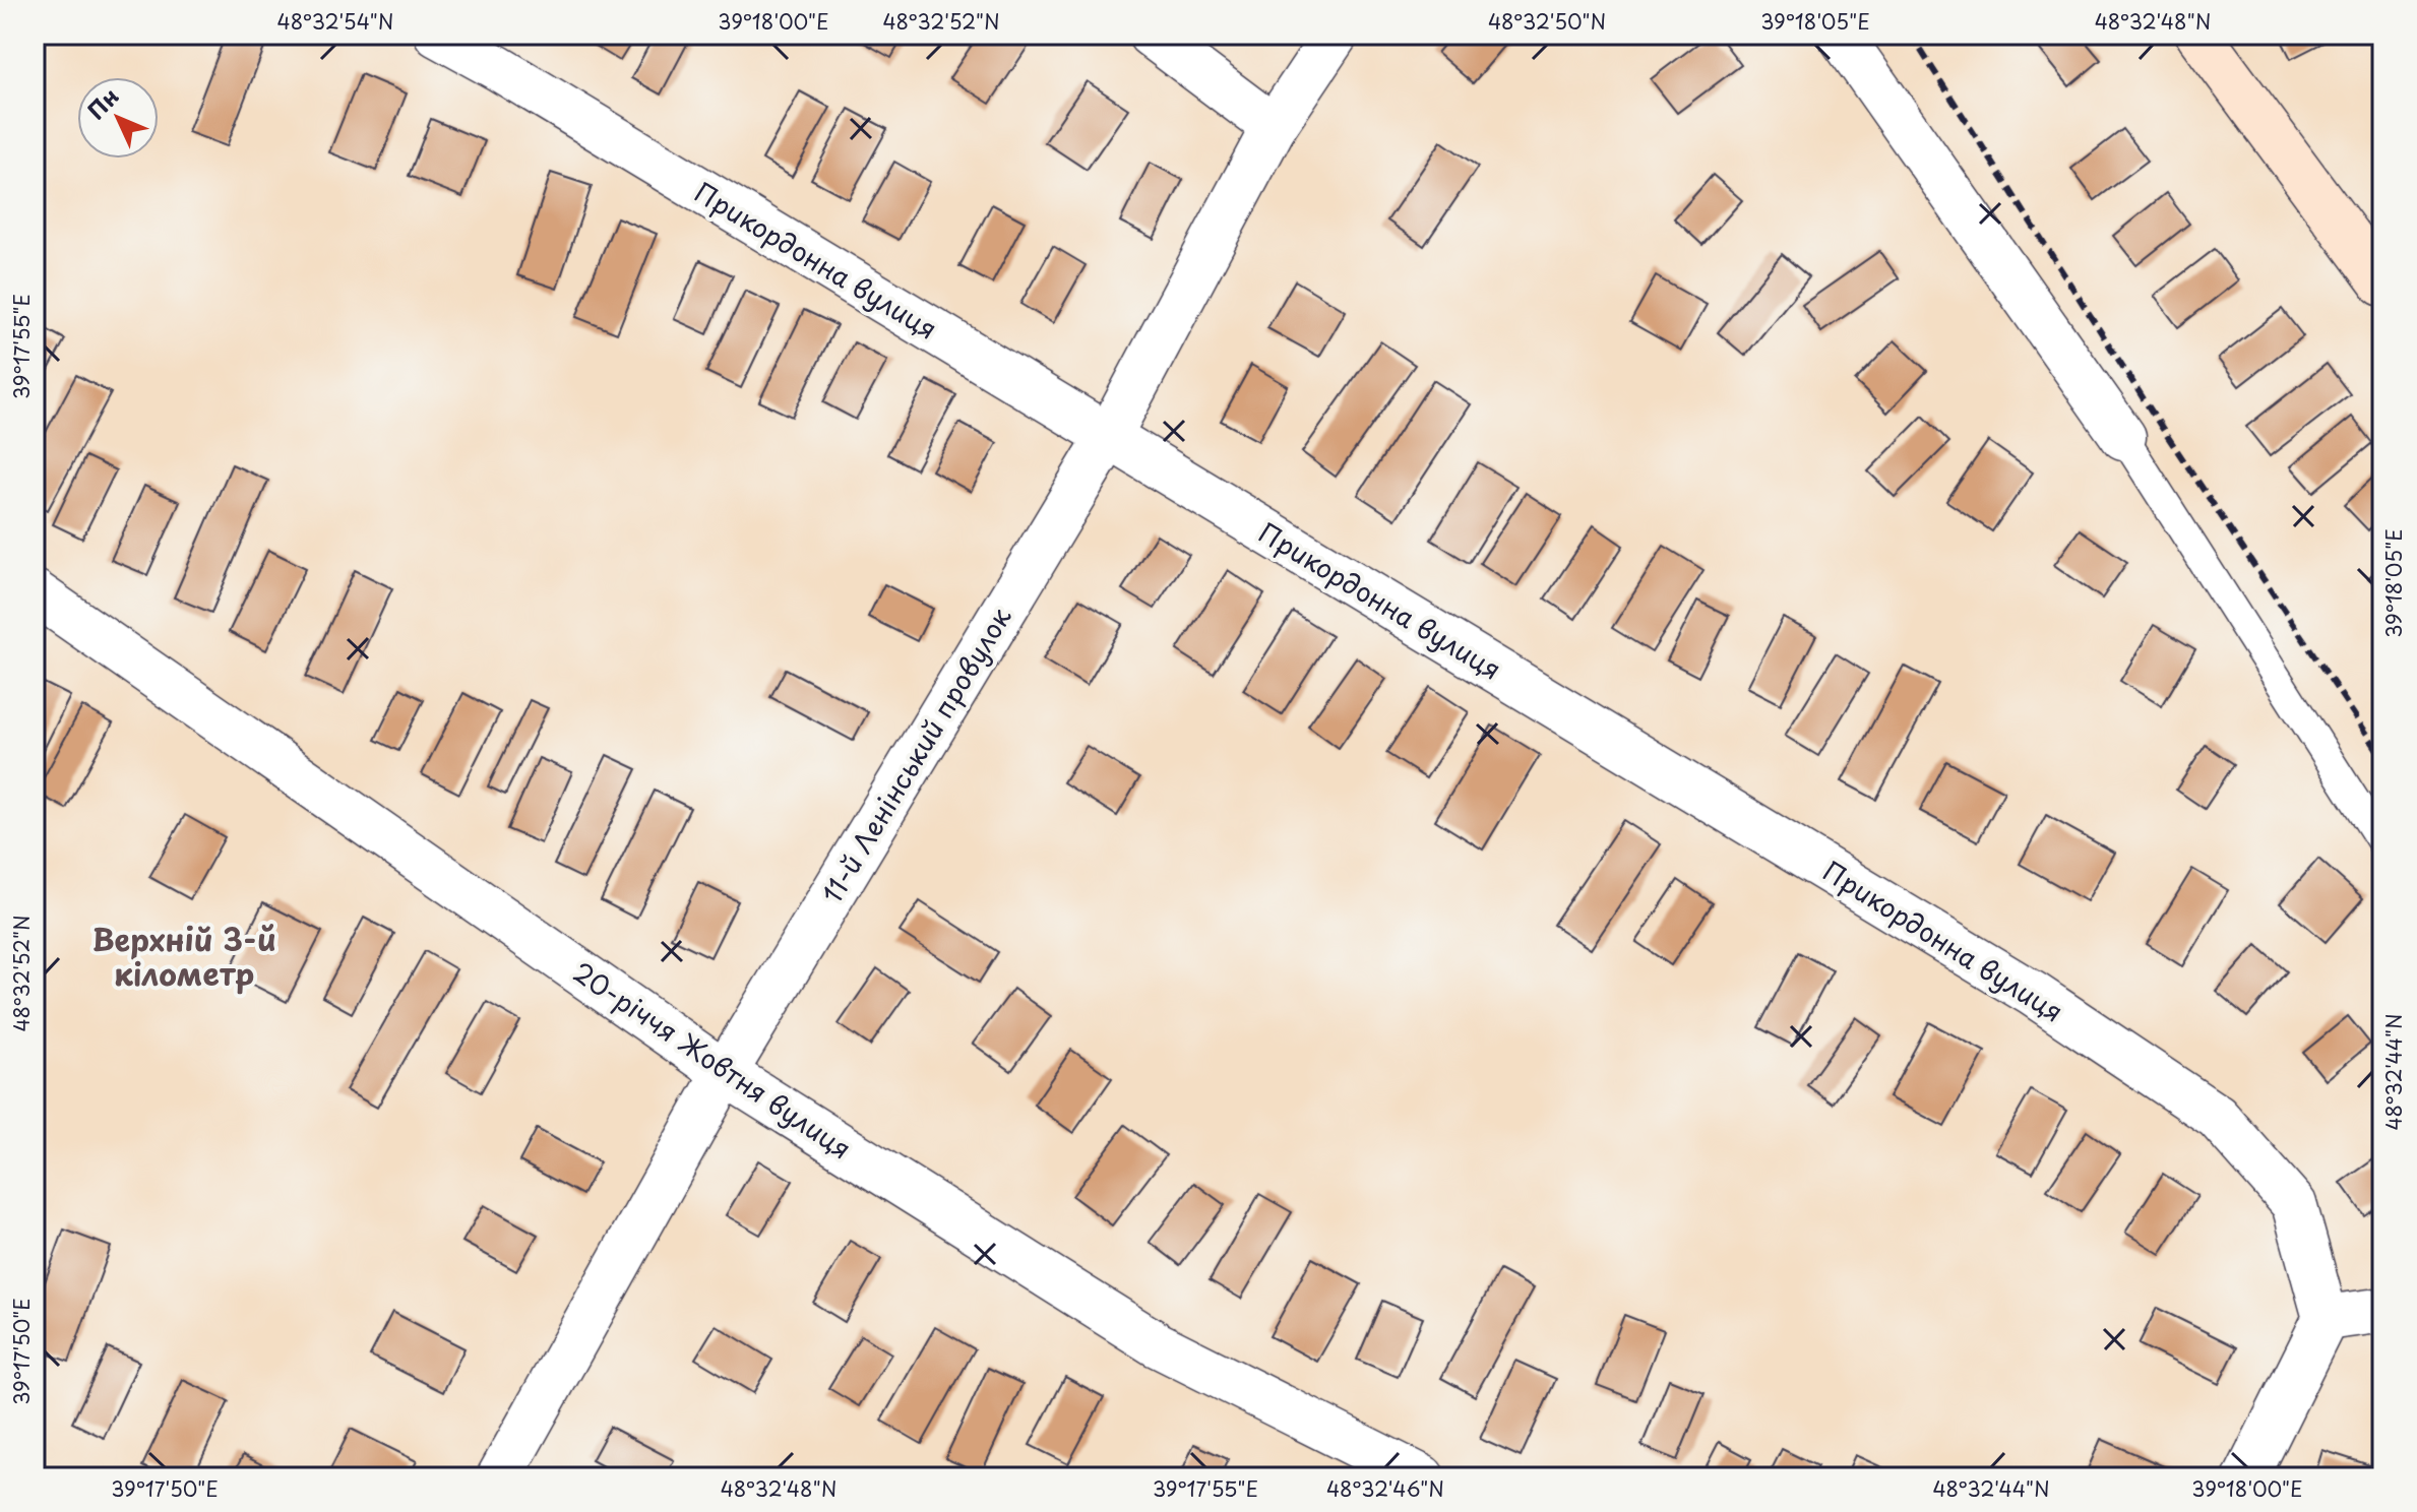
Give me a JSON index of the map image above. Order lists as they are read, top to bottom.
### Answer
{
  "streets": {
    "street": ["Прикордонна вулиця", "11-й Ленінський провулок", "20-річчя Жовтня вулиця"]
  },
  "crossings": [
    ["Прикордонна вулиця", "11-й Ленінський провулок"],
    ["11-й Ленінський провулок", "20-річчя Жовтня вулиця"]
  ],
  "districts": ["Верхній 3-й кілометр"],
  "north": "top left",
  "coordinates": [
    "48°32'54\"N",
    "39°18'00\"E",
    "48°32'52\"N",
    "48°32'50\"N",
    "39°18'05\"E",
    "48°32'48\"N",
    "39°17'55\"E",
    "48°32'44\"N",
    "39°17'50\"E",
    "48°32'46\"N"
  ]
}
